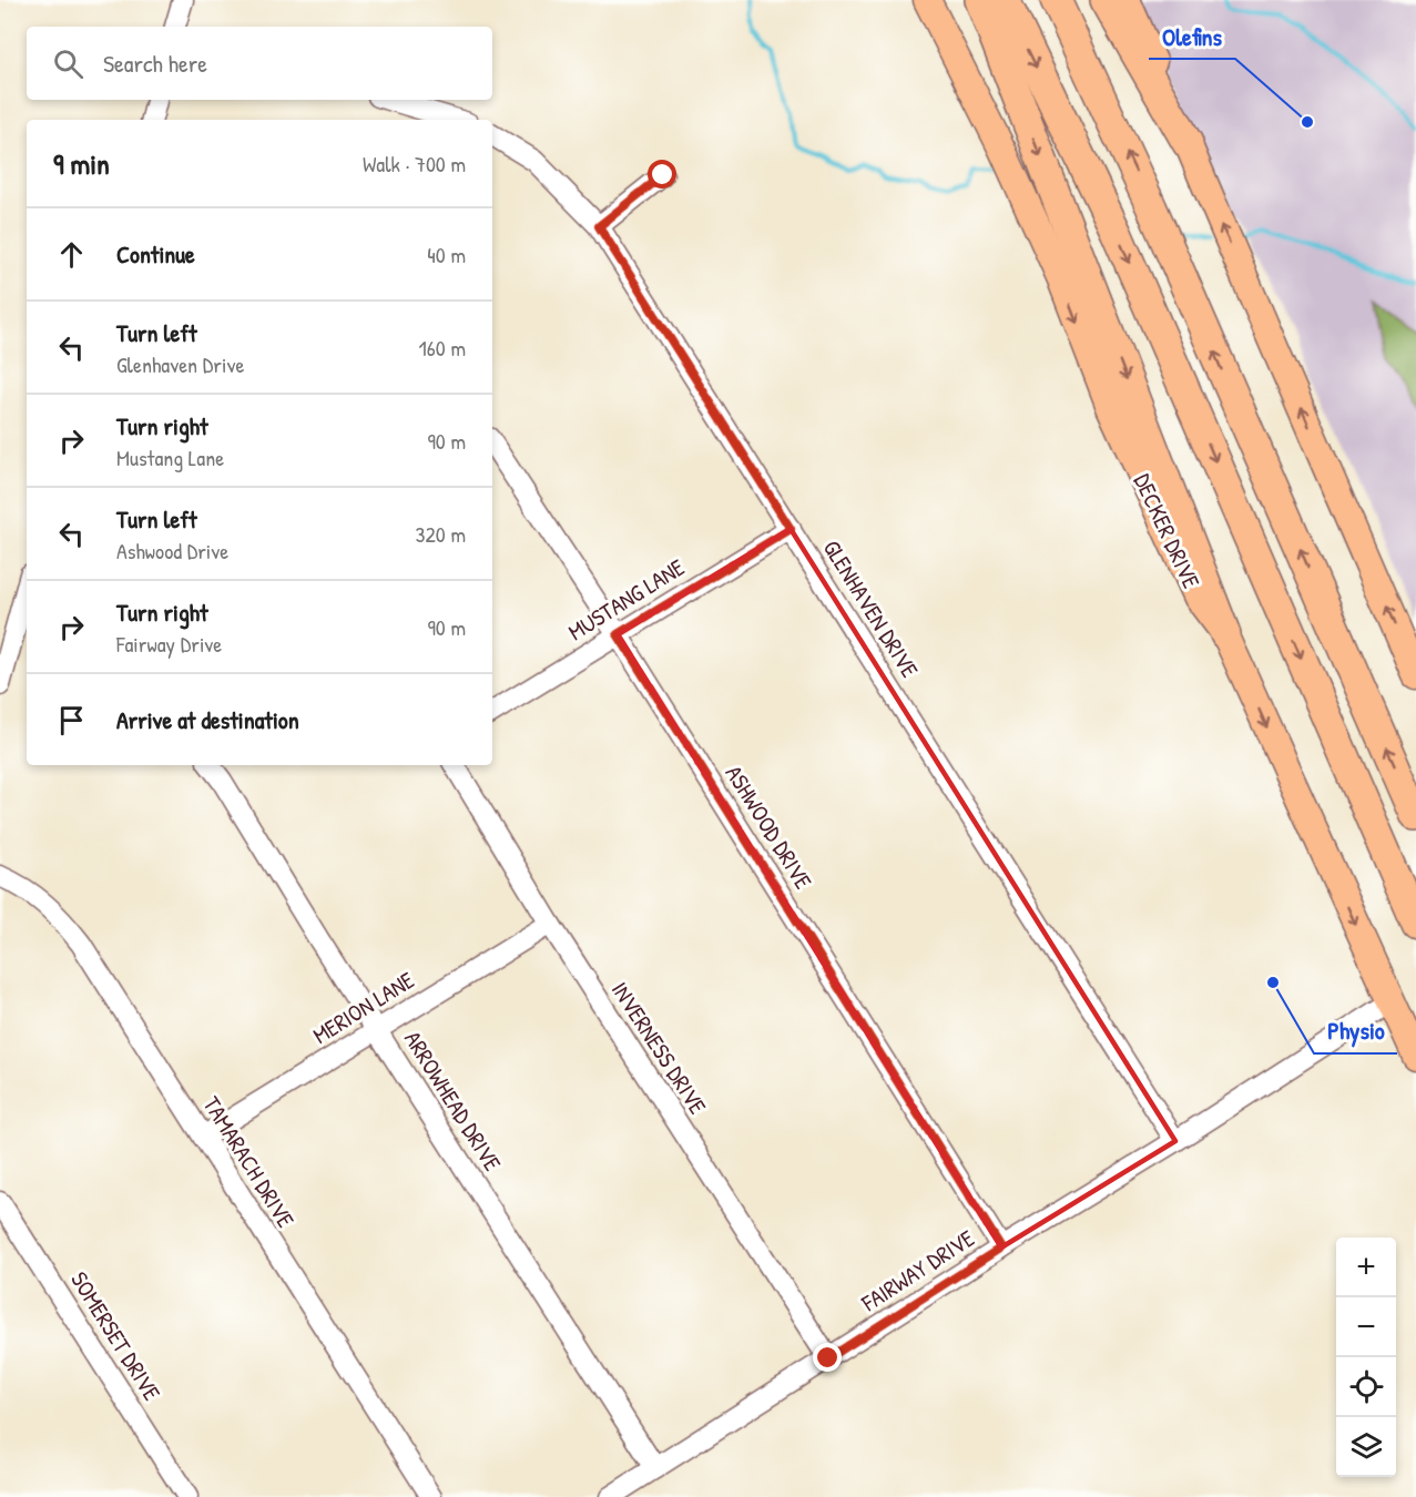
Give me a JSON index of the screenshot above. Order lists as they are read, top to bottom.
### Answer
{
  "streets": {
    "main road": ["DECKER DRIVE"],
    "street": [
      "MUSTANG LANE",
      "GLENHAVEN DRIVE",
      "ASHWOOD DRIVE",
      "MERION LANE",
      "INVERNESS DRIVE",
      "ARROWHEAD DRIVE",
      "TAMARACH DRIVE",
      "FAIRWAY DRIVE",
      "SOMERSET DRIVE"
    ]
  },
  "crossings": [
    ["DECKER DRIVE", "FAIRWAY DRIVE"],
    ["MUSTANG LANE", "GLENHAVEN DRIVE"],
    ["MUSTANG LANE", "ASHWOOD DRIVE"],
    ["GLENHAVEN DRIVE", "FAIRWAY DRIVE"],
    ["ASHWOOD DRIVE", "FAIRWAY DRIVE"],
    ["MERION LANE", "INVERNESS DRIVE"],
    ["MERION LANE", "ARROWHEAD DRIVE"],
    ["MERION LANE", "TAMARACH DRIVE"],
    ["INVERNESS DRIVE", "FAIRWAY DRIVE"],
    ["ARROWHEAD DRIVE", "FAIRWAY DRIVE"]
  ],
  "places": ["Olefins", "Physio"],
  "page": {
    "search": "Search here",
    "heading": ["9 min", "Walk · 700 m"],
    "list": [
      ["Continue", "40 m"],
      ["Turn left", "Glenhaven Drive", "160 m"],
      ["Turn right", "Mustang Lane", "90 m"],
      ["Turn left", "Ashwood Drive", "320 m"],
      ["Turn right", "Fairway Drive", "90 m"],
      "Arrive at destination"
    ],
    "map_buttons": ["+", "−"]
  }
}
